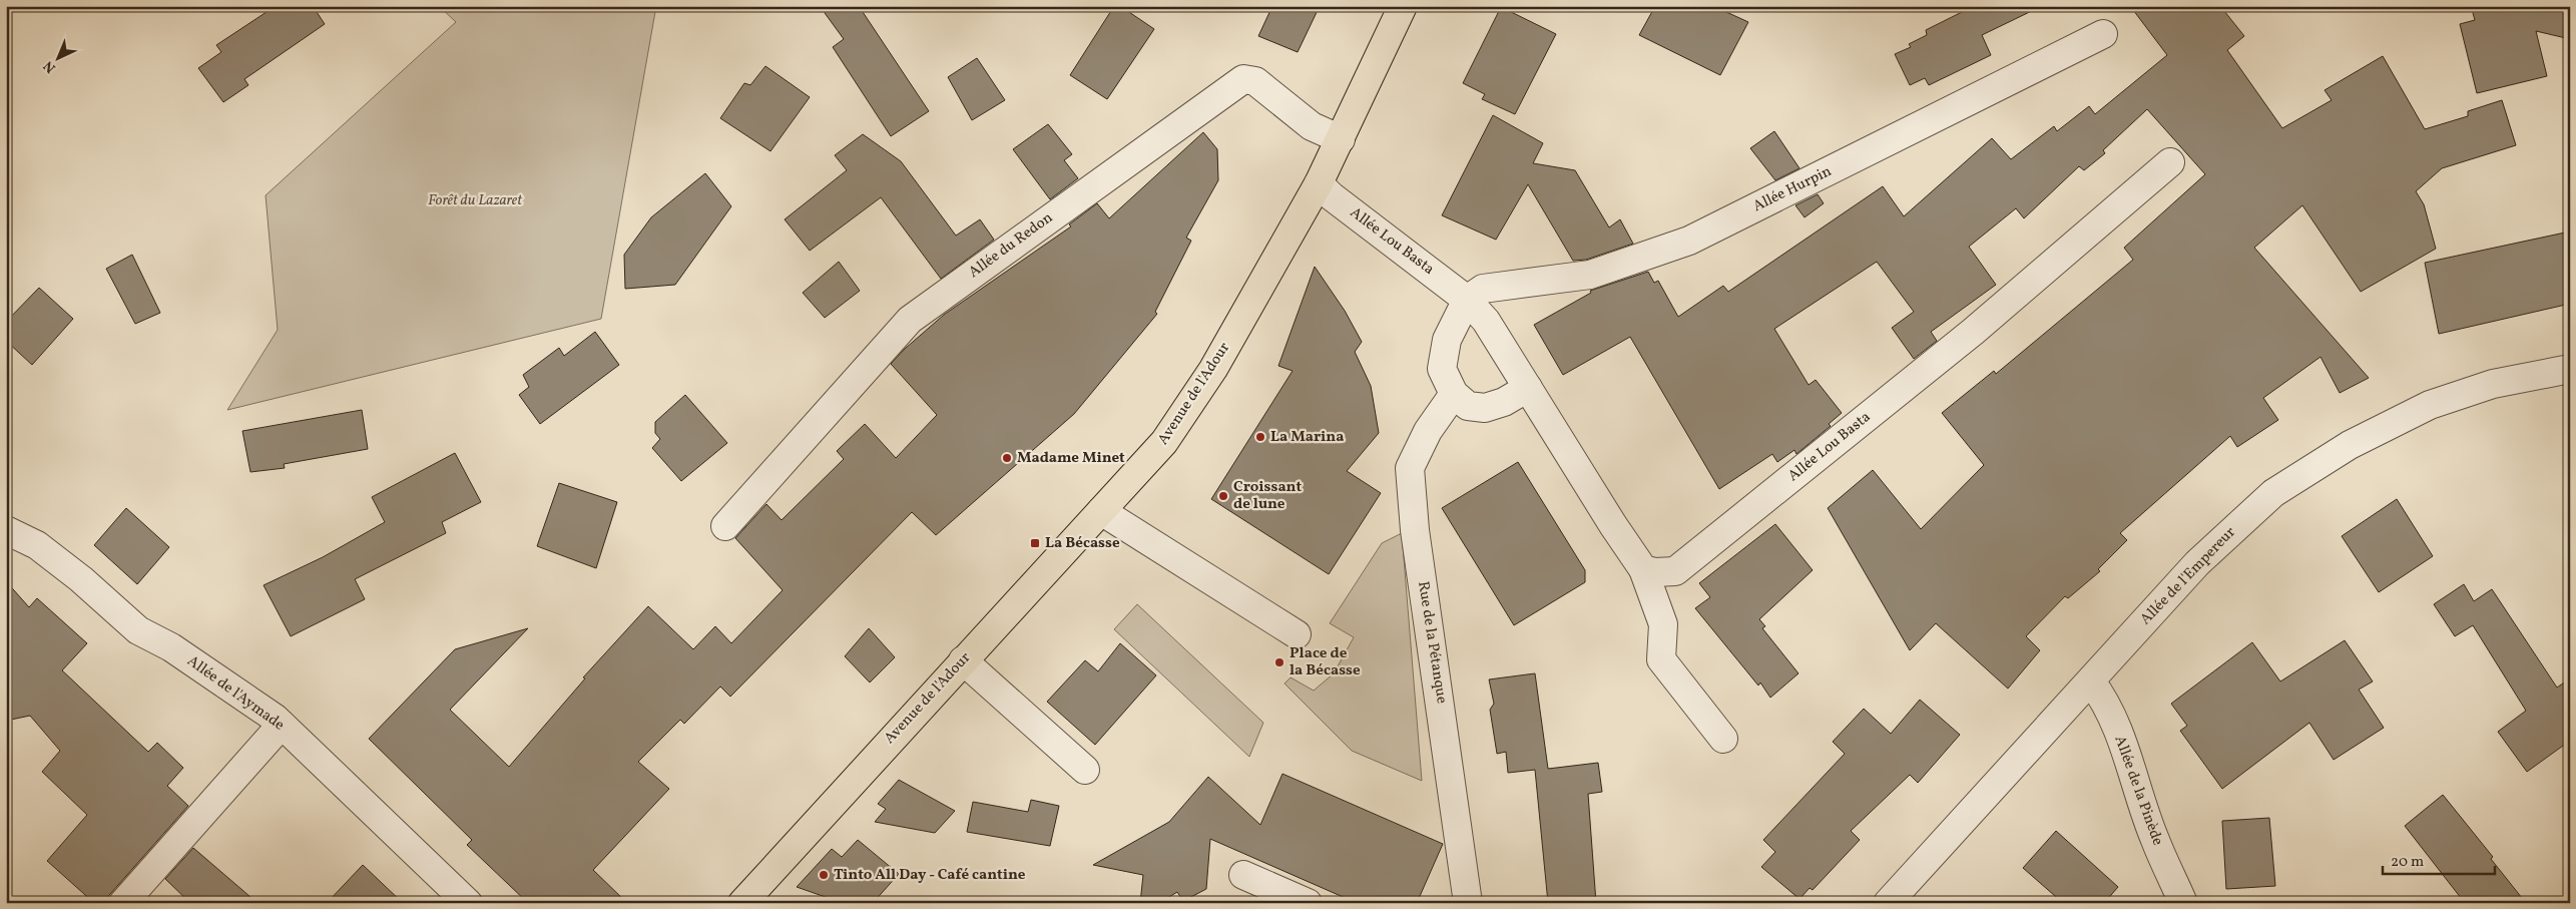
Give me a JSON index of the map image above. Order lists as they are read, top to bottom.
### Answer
{
  "streets": {
    "main road": ["Avenue de l'Adour"],
    "street": [
      "Allée Hurpin",
      "Allée Lou Basta",
      "Allée du Redon",
      "Allée de l'Empereur",
      "Rue de la Pétanque",
      "Allée de l'Aymade",
      "Allée de la Pinède"
    ]
  },
  "crossings": [
    ["Allée Hurpin", "Allée Lou Basta"],
    ["Allée Lou Basta", "Avenue de l'Adour"],
    ["Allée du Redon", "Avenue de l'Adour"],
    ["Allée de l'Empereur", "Allée de la Pinède"]
  ],
  "parks": ["Forêt du Lazaret"],
  "places": {
    "other": [
      "La Marina",
      "Madame Minet",
      "Croissant de lune",
      "Place de la Bécasse",
      "Tinto All Day - Café cantine"
    ],
    "transit": ["La Bécasse"]
  },
  "scale_bar": "20 m",
  "north": "bottom left"
}
